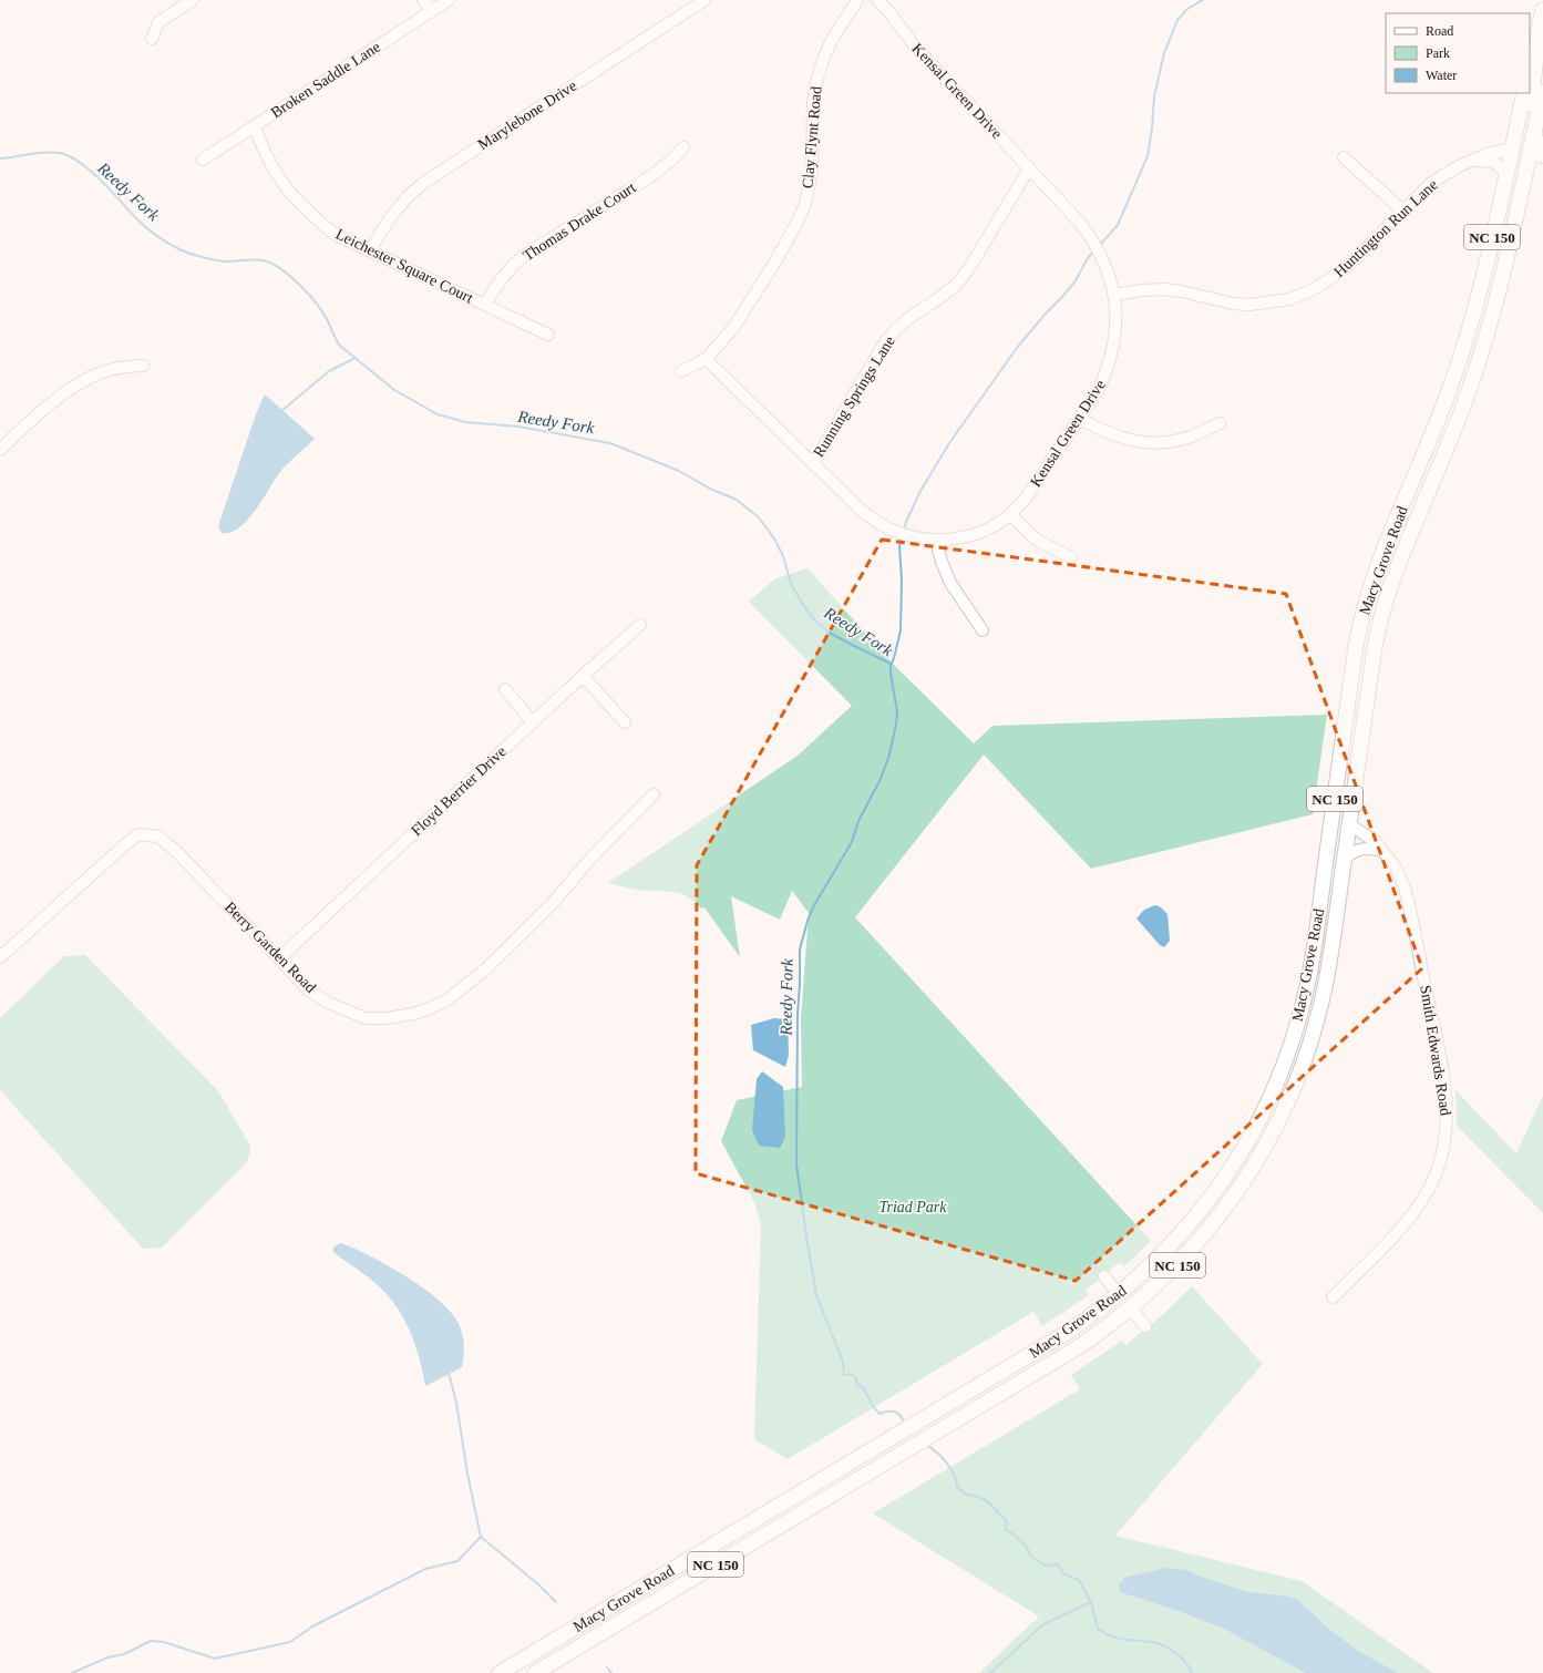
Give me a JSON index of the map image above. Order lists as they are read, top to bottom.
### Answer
{
  "streets": {
    "main road": ["NC 150", "Macy Grove Road"],
    "street": [
      "Broken Saddle Lane",
      "Kensal Green Drive",
      "Marylebone Drive",
      "Clay Flynt Road",
      "Thomas Drake Court",
      "Huntington Run Lane",
      "Leichester Square Court",
      "Running Springs Lane",
      "Floyd Berrier Drive",
      "Berry Garden Road",
      "Smith Edwards Road"
    ]
  },
  "crossings": [
    ["Broken Saddle Lane", "Leichester Square Court"],
    ["Kensal Green Drive", "Clay Flynt Road"],
    ["Kensal Green Drive", "Huntington Run Lane"],
    ["Kensal Green Drive", "Running Springs Lane"],
    ["Marylebone Drive", "Leichester Square Court"],
    ["Thomas Drake Court", "Leichester Square Court"],
    ["Huntington Run Lane", "Macy Grove Road"],
    ["Macy Grove Road", "Smith Edwards Road"],
    ["Floyd Berrier Drive", "Berry Garden Road"]
  ],
  "water": ["Reedy Fork"],
  "parks": ["Triad Park"],
  "legend": ["Road", "Park", "Water"]
}
